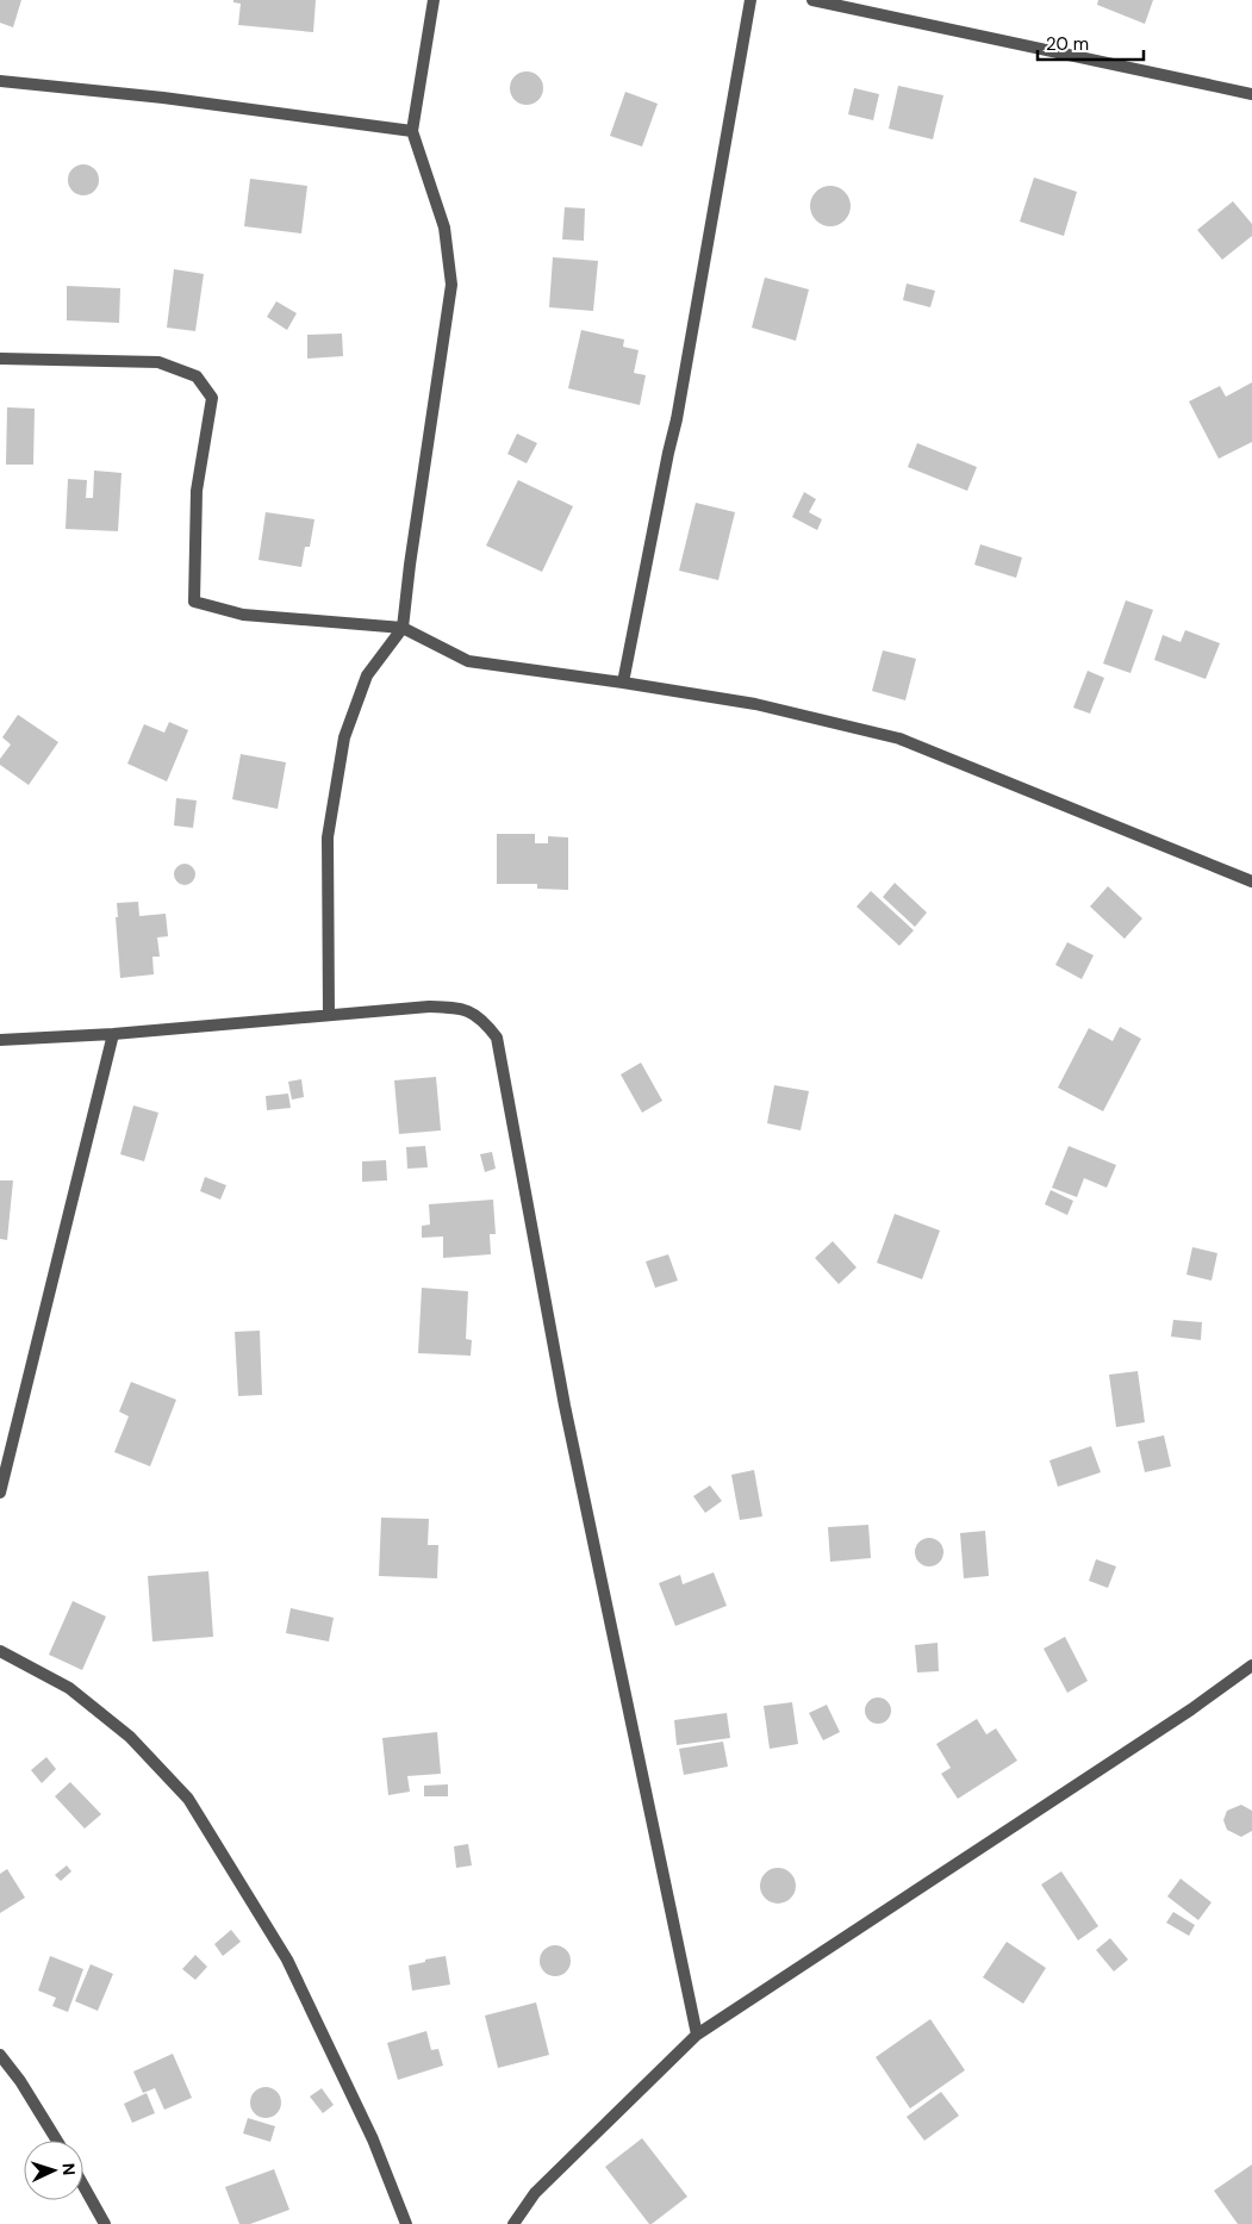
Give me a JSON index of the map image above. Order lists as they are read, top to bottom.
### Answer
{
  "scale_bar": "20 m",
  "north": "right"
}
